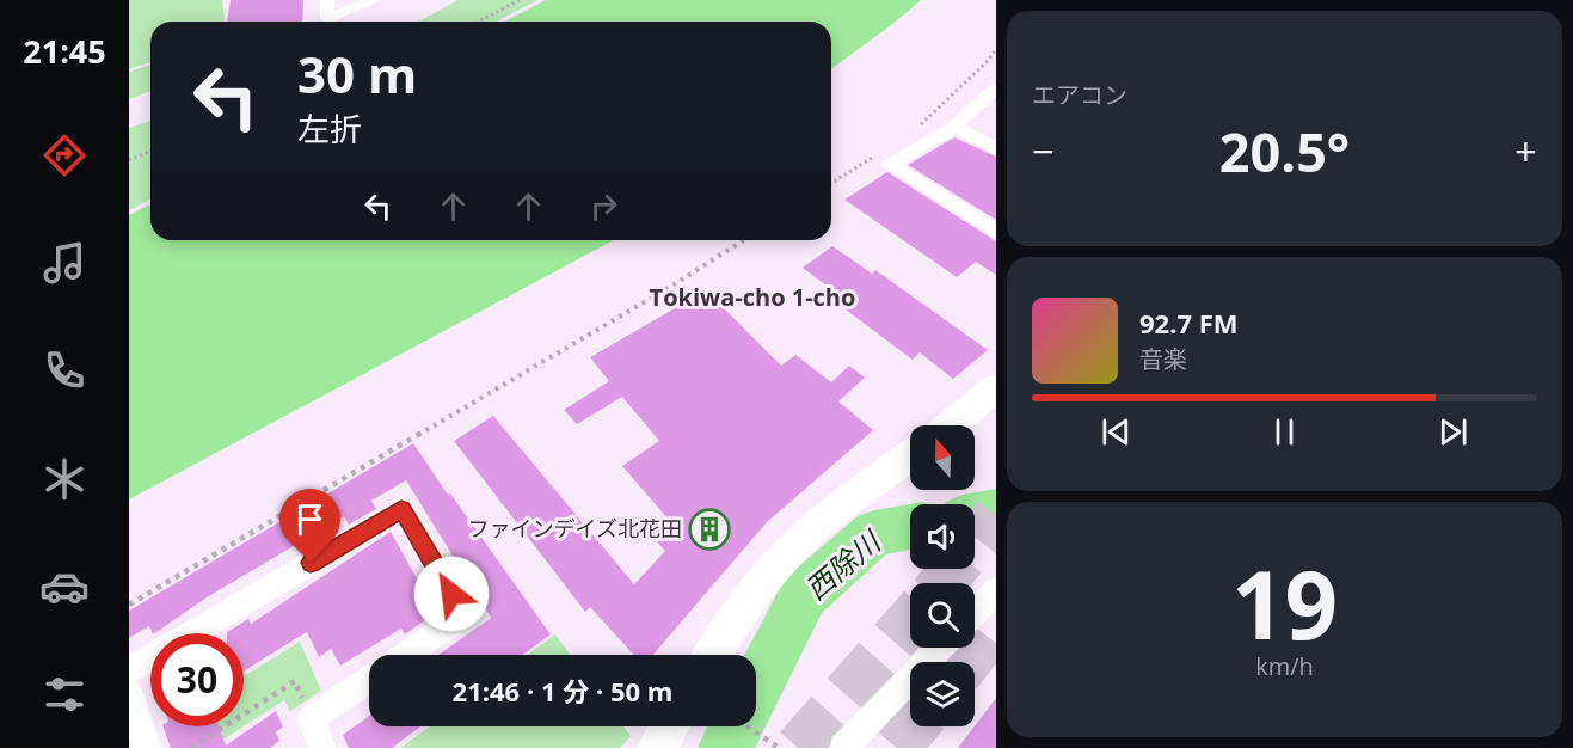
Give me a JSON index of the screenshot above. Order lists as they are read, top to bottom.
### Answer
{
  "districts": ["Tokiwa-cho 1-cho"],
  "water": ["西除川"],
  "places": {
    "building": ["ファインデイズ北花田"]
  },
  "north": "top",
  "page": {
    "tabs": "21:45",
    "tile": [
      "エアコン",
      ["19", "km/h"]
    ],
    "turn": ["30 m", "左折"],
    "heat": ["−", "20.5°", "+"],
    "song": ["92.7 FM", "音楽"],
    "limit": "30",
    "trip": "21:46 · 1 分 · 50 m"
  }
}
